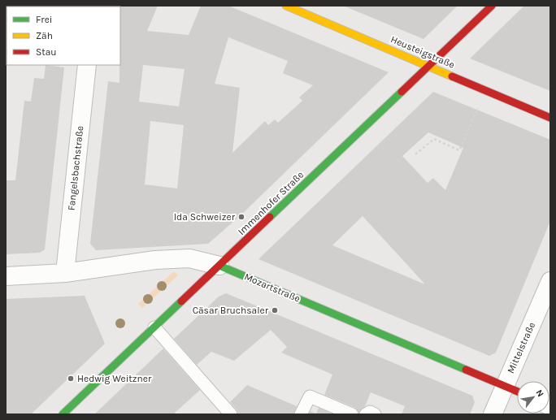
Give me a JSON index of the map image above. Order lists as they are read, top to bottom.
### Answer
{
  "streets": {
    "street": [
      "Heusteigstraße",
      "Fangelsbachstraße",
      "Immenhofer Straße",
      "Mozartstraße",
      "Mittelstraße"
    ]
  },
  "crossings": [
    ["Heusteigstraße", "Immenhofer Straße"],
    ["Fangelsbachstraße", "Mozartstraße"],
    ["Immenhofer Straße", "Mozartstraße"],
    ["Mozartstraße", "Mittelstraße"]
  ],
  "places": ["Ida Schweizer", "Cäsar Bruchsaler", "Hedwig Weitzner"],
  "legend": ["Frei", "Zäh", "Stau"],
  "north": "top right"
}
